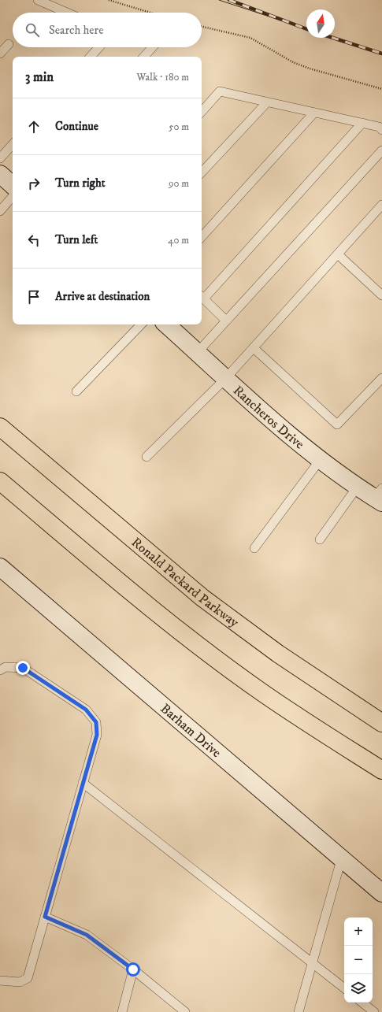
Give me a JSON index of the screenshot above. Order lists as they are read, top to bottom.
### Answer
{
  "streets": {
    "highway": ["Ronald Packard Parkway"],
    "main road": ["Rancheros Drive", "Barham Drive"]
  },
  "north": "top",
  "page": {
    "search": "Search here",
    "heading": ["3 min", "Walk · 180 m"],
    "list": [
      ["Continue", "50 m"],
      ["Turn right", "90 m"],
      ["Turn left", "40 m"],
      "Arrive at destination"
    ],
    "map_buttons": ["+", "−"]
  }
}
